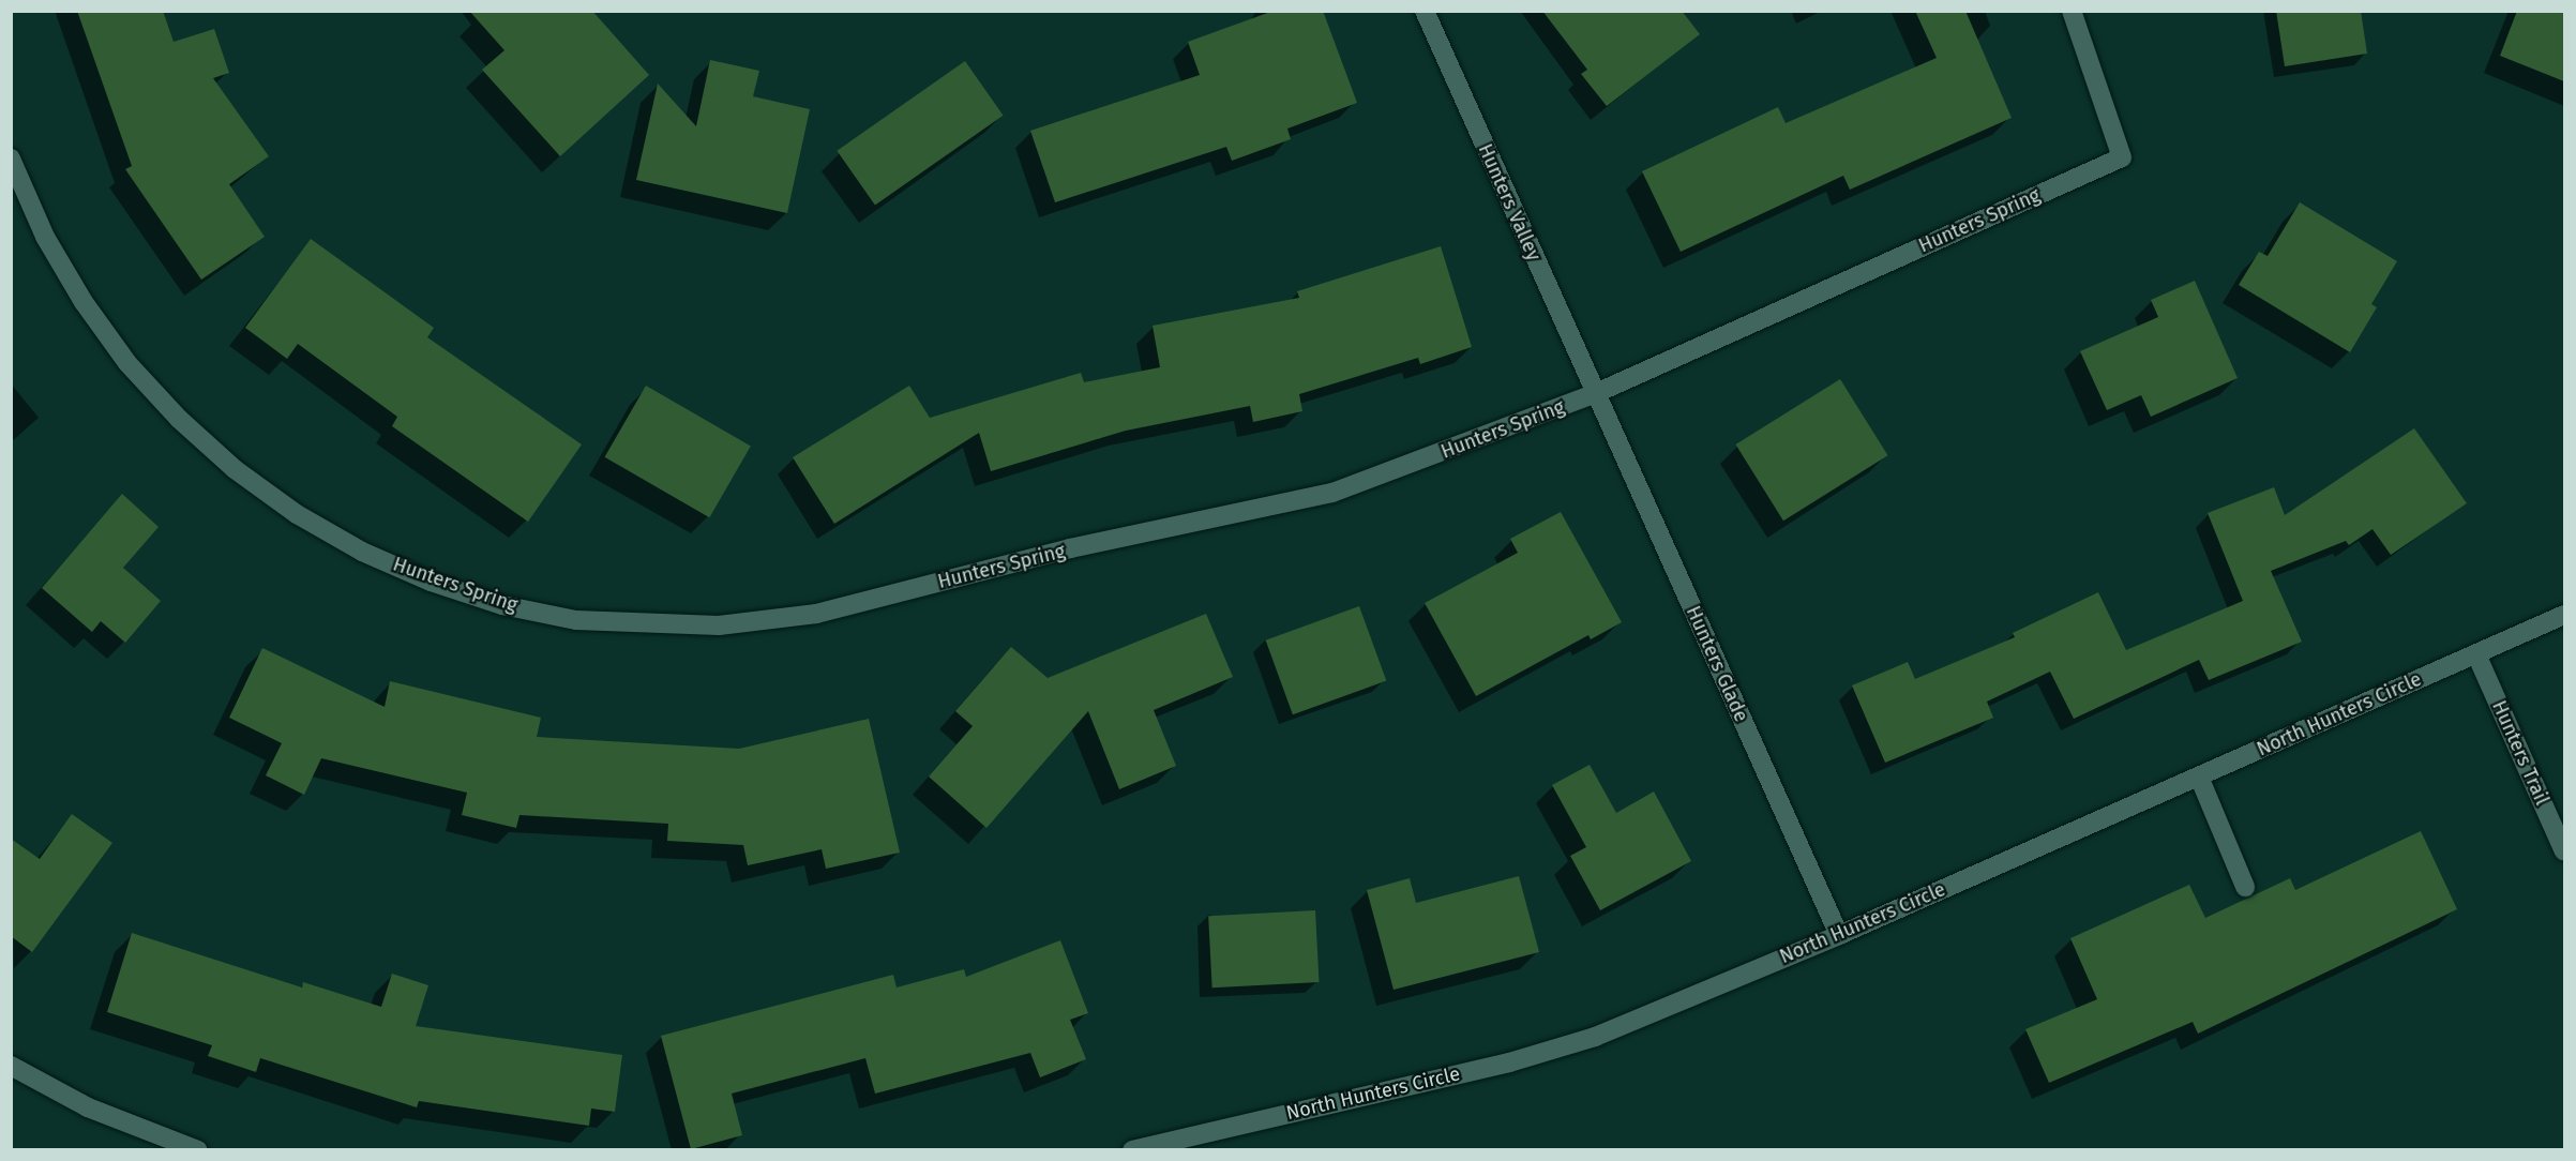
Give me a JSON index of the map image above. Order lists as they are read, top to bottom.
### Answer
{
  "streets": {
    "street": [
      "Hunters Valley",
      "Hunters Spring",
      "Hunters Glade",
      "North Hunters Circle",
      "Hunters Trail"
    ]
  },
  "crossings": [
    ["Hunters Valley", "Hunters Spring"],
    ["Hunters Valley", "Hunters Glade"],
    ["Hunters Spring", "Hunters Glade"],
    ["Hunters Glade", "North Hunters Circle"],
    ["North Hunters Circle", "Hunters Trail"]
  ]
}
